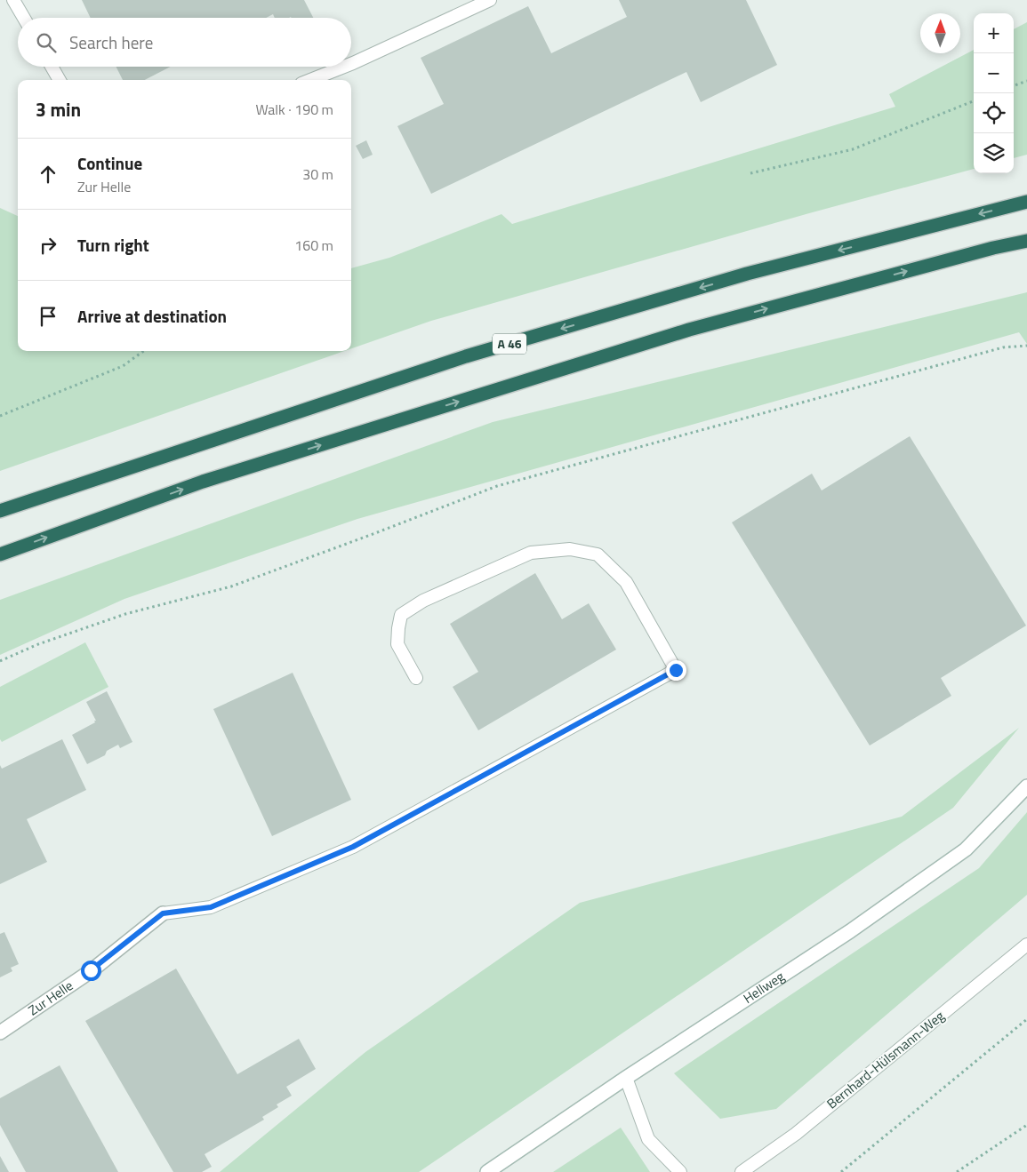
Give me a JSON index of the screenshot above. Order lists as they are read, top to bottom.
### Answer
{
  "streets": {
    "highway": ["A 46"],
    "street": ["Hellweg", "Zur Helle"],
    "lane": ["Bernhard-Hülsmann-Weg"]
  },
  "north": "top",
  "page": {
    "map_buttons": ["+", "−"],
    "search": "Search here",
    "heading": ["3 min", "Walk · 190 m"],
    "list": [
      ["Continue", "Zur Helle", "30 m"],
      ["Turn right", "160 m"],
      "Arrive at destination"
    ]
  }
}
